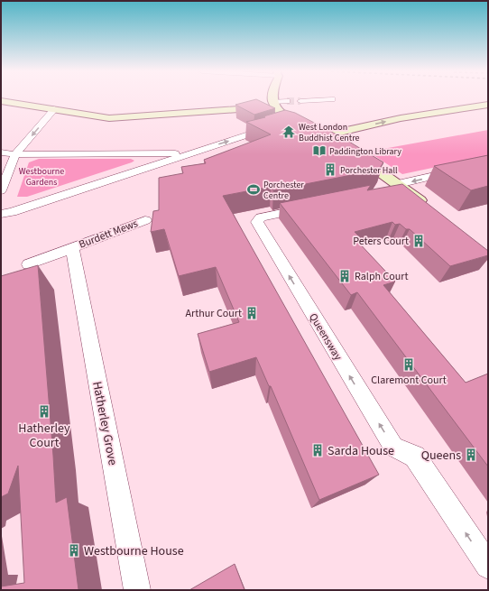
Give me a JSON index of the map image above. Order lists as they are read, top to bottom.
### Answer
{
  "streets": {
    "street": ["Burdett Mews", "Queensway", "Hatherley Grove"]
  },
  "crossings": [
    ["Burdett Mews", "Hatherley Grove"]
  ],
  "one_way": ["Queensway"],
  "parks": ["Westbourne Gardens"],
  "places": {
    "temple": ["West London Buddhist Centre"],
    "library": ["Paddington Library"],
    "building": [
      "Porchester Hall",
      "Peters Court",
      "Ralph Court",
      "Arthur Court",
      "Claremont Court",
      "Hatherley Court",
      "Sarda House",
      "Queens",
      "Westbourne House"
    ],
    "sports": ["Porchester Centre"]
  }
}
